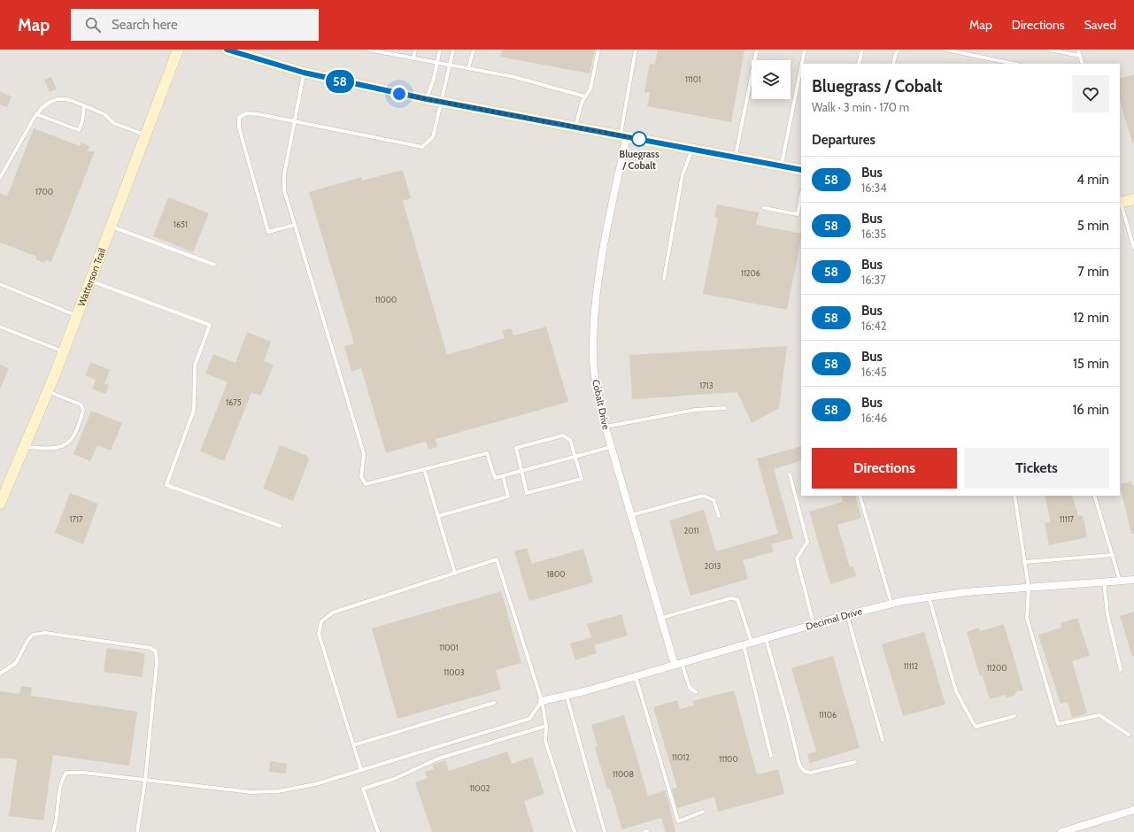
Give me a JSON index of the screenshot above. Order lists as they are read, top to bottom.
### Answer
{
  "streets": {
    "street": ["Watterson Trail", "Cobalt Drive", "Decimal Drive"]
  },
  "crossings": [
    ["Cobalt Drive", "Decimal Drive"]
  ],
  "places": ["Bluegrass / Cobalt"],
  "lines": ["bus line 58"],
  "house_numbers": [
    "11101",
    "1700",
    "1651",
    "11206",
    "11000",
    "1713",
    "1675",
    "1717",
    "11117",
    "2011",
    "2013",
    "1800",
    "11001",
    "11112",
    "11200",
    "11003",
    "11106",
    "11012",
    "11100",
    "11008",
    "11002"
  ],
  "page": {
    "header": "Map",
    "search": "Search here",
    "nav": ["Map", "Directions", "Saved"],
    "on_map": "58",
    "heading": [
      ["Bluegrass / Cobalt", "Walk · 3 min · 170 m"],
      "Departures"
    ],
    "list": [
      {
        "mark": "58",
        "name": "Bus",
        "note": "16:34",
        "value": "4 min"
      },
      {
        "mark": "58",
        "name": "Bus",
        "note": "16:35",
        "value": "5 min"
      },
      {
        "mark": "58",
        "name": "Bus",
        "note": "16:37",
        "value": "7 min"
      },
      {
        "mark": "58",
        "name": "Bus",
        "note": "16:42",
        "value": "12 min"
      },
      {
        "mark": "58",
        "name": "Bus",
        "note": "16:45",
        "value": "15 min"
      },
      {
        "mark": "58",
        "name": "Bus",
        "note": "16:46",
        "value": "16 min"
      }
    ],
    "buttons": ["Directions", "Tickets"]
  }
}
